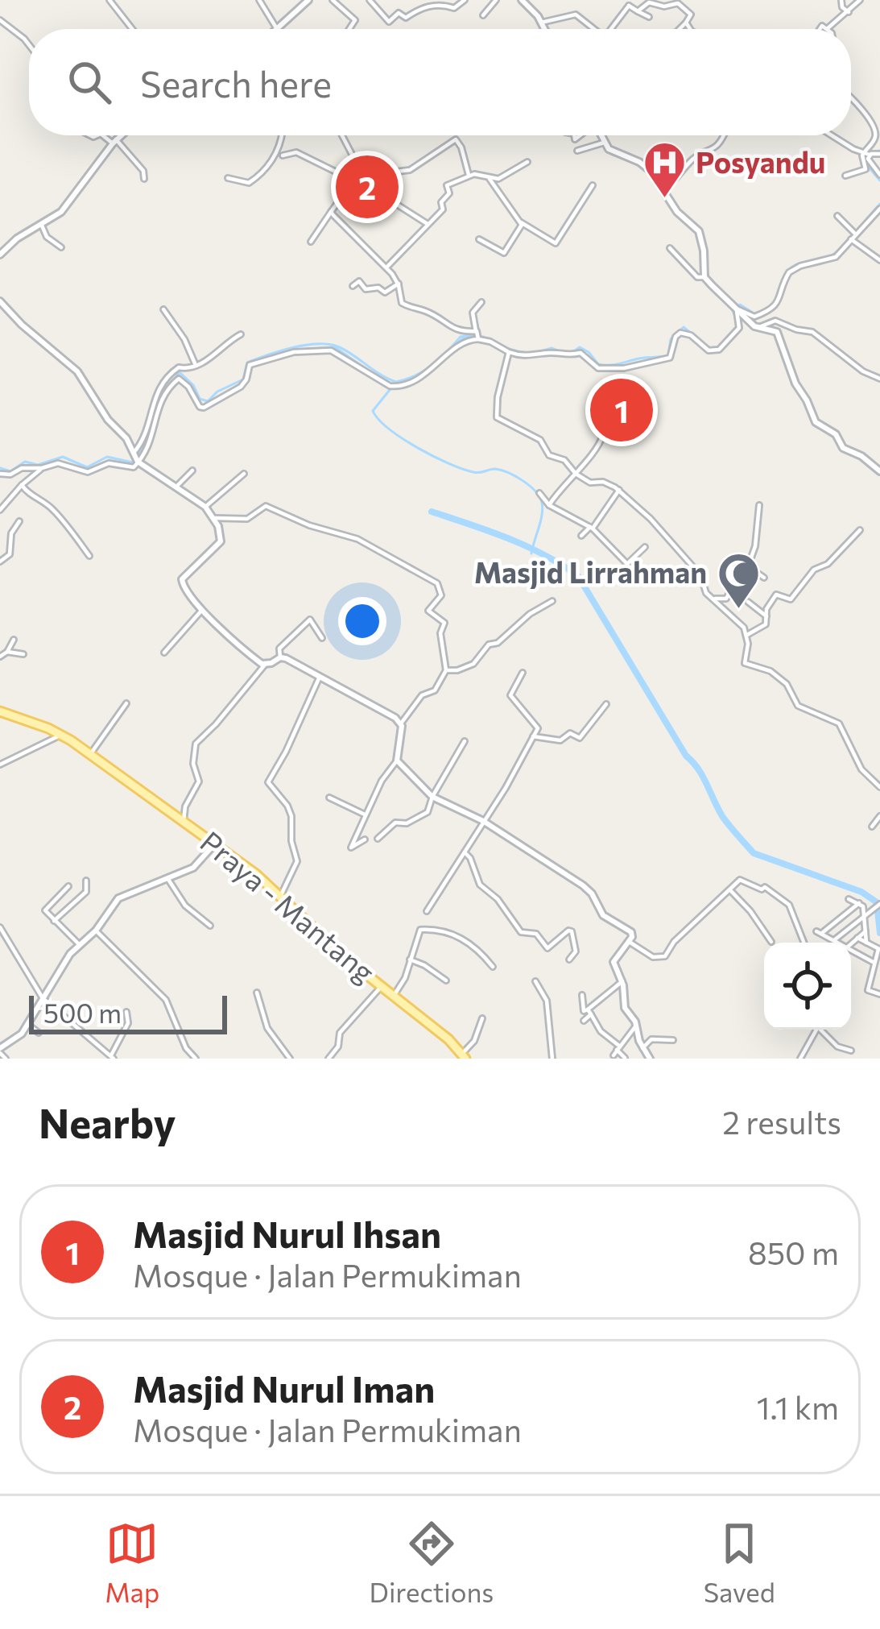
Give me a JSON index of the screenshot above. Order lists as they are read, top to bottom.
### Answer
{
  "streets": {
    "main road": ["Praya - Mantang"]
  },
  "places": {
    "hospital": ["Posyandu"],
    "mosque": ["Masjid Lirrahman"]
  },
  "scale_bar": "500 m",
  "page": {
    "search": "Search here",
    "pins": ["2", "1"],
    "scale": "500 m",
    "heading": ["Nearby", "2 results"],
    "list": [
      {
        "mark": "1",
        "name": "Masjid Nurul Ihsan",
        "note": "Mosque · Jalan Permukiman",
        "value": "850 m"
      },
      {
        "mark": "2",
        "name": "Masjid Nurul Iman",
        "note": "Mosque · Jalan Permukiman",
        "value": "1.1 km"
      }
    ],
    "nav": ["Map", "Directions", "Saved"]
  }
}
